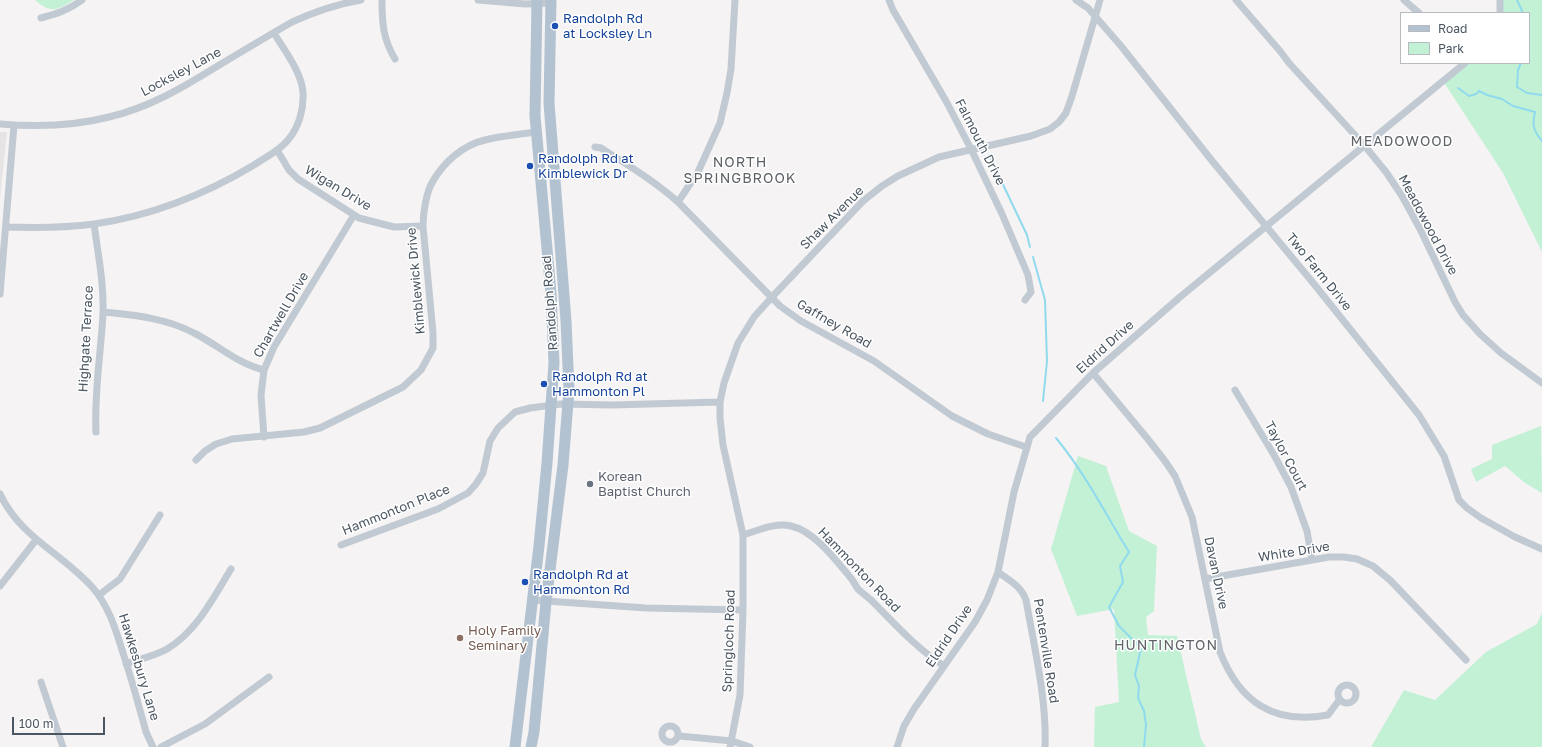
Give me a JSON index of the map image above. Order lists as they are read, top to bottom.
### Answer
{
  "streets": {
    "main road": ["Randolph Road"],
    "street": [
      "Locksley Lane",
      "Falmouth Drive",
      "Wigan Drive",
      "Shaw Avenue",
      "Meadowood Drive",
      "Two Farm Drive",
      "Kimblewick Drive",
      "Chartwell Drive",
      "Gaffney Road",
      "Highgate Terrace",
      "Eldrid Drive",
      "Taylor Court",
      "Hammonton Place",
      "White Drive",
      "Hammonton Road",
      "Davan Drive",
      "Springloch Road",
      "Pentenville Road",
      "Hawkesbury Lane"
    ]
  },
  "crossings": [
    ["Falmouth Drive", "Shaw Avenue"],
    ["Wigan Drive", "Kimblewick Drive"],
    ["Wigan Drive", "Chartwell Drive"],
    ["Shaw Avenue", "Two Farm Drive"],
    ["Shaw Avenue", "Gaffney Road"],
    ["Shaw Avenue", "Hammonton Place"],
    ["Shaw Avenue", "Hammonton Road"],
    ["Shaw Avenue", "Springloch Road"],
    ["Meadowood Drive", "Eldrid Drive"],
    ["Two Farm Drive", "Eldrid Drive"],
    ["Kimblewick Drive", "Randolph Road"],
    ["Kimblewick Drive", "Chartwell Drive"],
    ["Randolph Road", "Hammonton Place"],
    ["Gaffney Road", "Eldrid Drive"],
    ["Eldrid Drive", "Hammonton Road"],
    ["Eldrid Drive", "Davan Drive"],
    ["Eldrid Drive", "Pentenville Road"],
    ["Taylor Court", "White Drive"],
    ["White Drive", "Davan Drive"],
    ["Hammonton Road", "Springloch Road"]
  ],
  "districts": ["MEADOWOOD", "NORTH SPRINGBROOK", "HUNTINGTON"],
  "places": [
    "Randolph Rd at Locksley Ln",
    "Randolph Rd at Kimblewick Dr",
    "Randolph Rd at Hammonton Pl",
    "Korean Baptist Church",
    "Randolph Rd at Hammonton Rd",
    "Holy Family Seminary"
  ],
  "legend": ["Road", "Park"],
  "scale_bar": "100 m"
}
